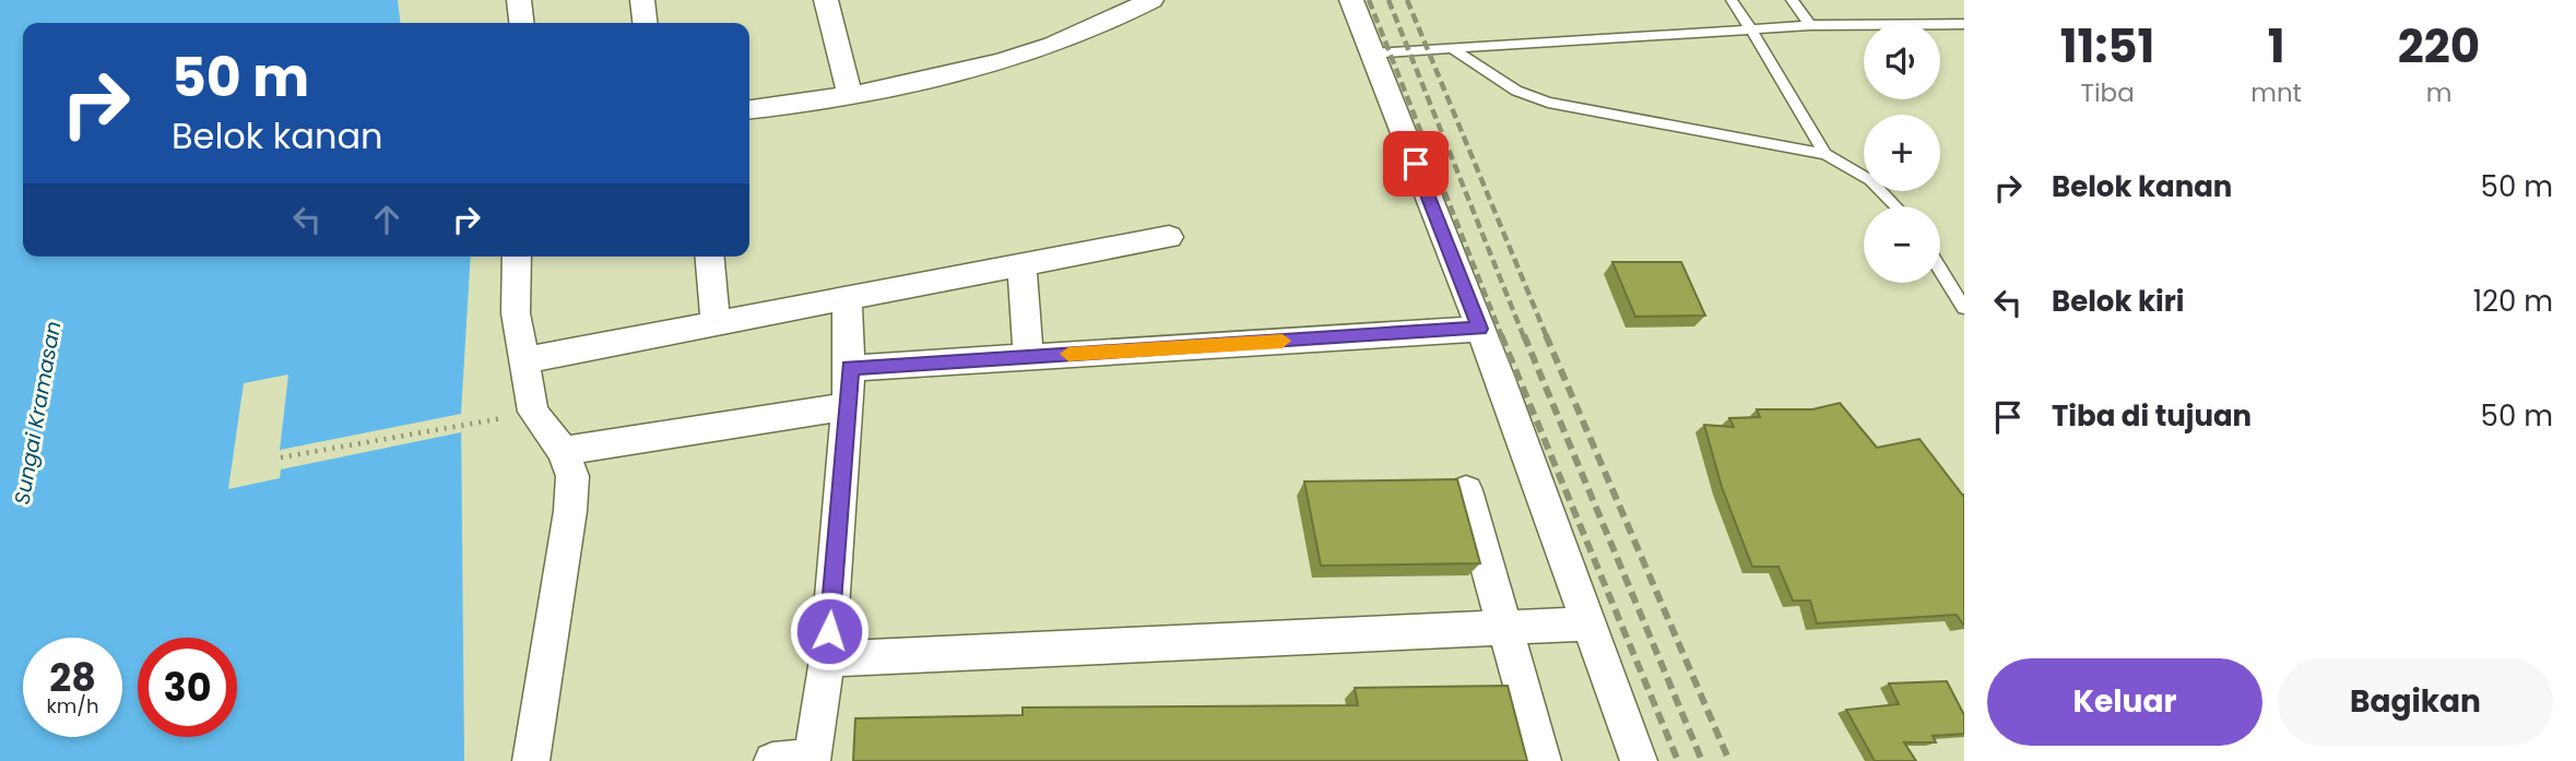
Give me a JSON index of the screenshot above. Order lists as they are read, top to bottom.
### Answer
{
  "water": ["Sungai Kramasan"],
  "page": {
    "eta": [
      "11:51",
      "Tiba",
      "1",
      "mnt",
      "220",
      "m"
    ],
    "map_buttons": ["+", "−"],
    "turn": ["50 m", "Belok kanan"],
    "list": [
      {
        "name": "Belok kanan",
        "value": "50 m"
      },
      {
        "name": "Belok kiri",
        "value": "120 m"
      },
      {
        "name": "Tiba di tujuan",
        "value": "50 m"
      }
    ],
    "speed": "28 km/h",
    "limit": "30",
    "buttons": ["Keluar", "Bagikan"]
  }
}
